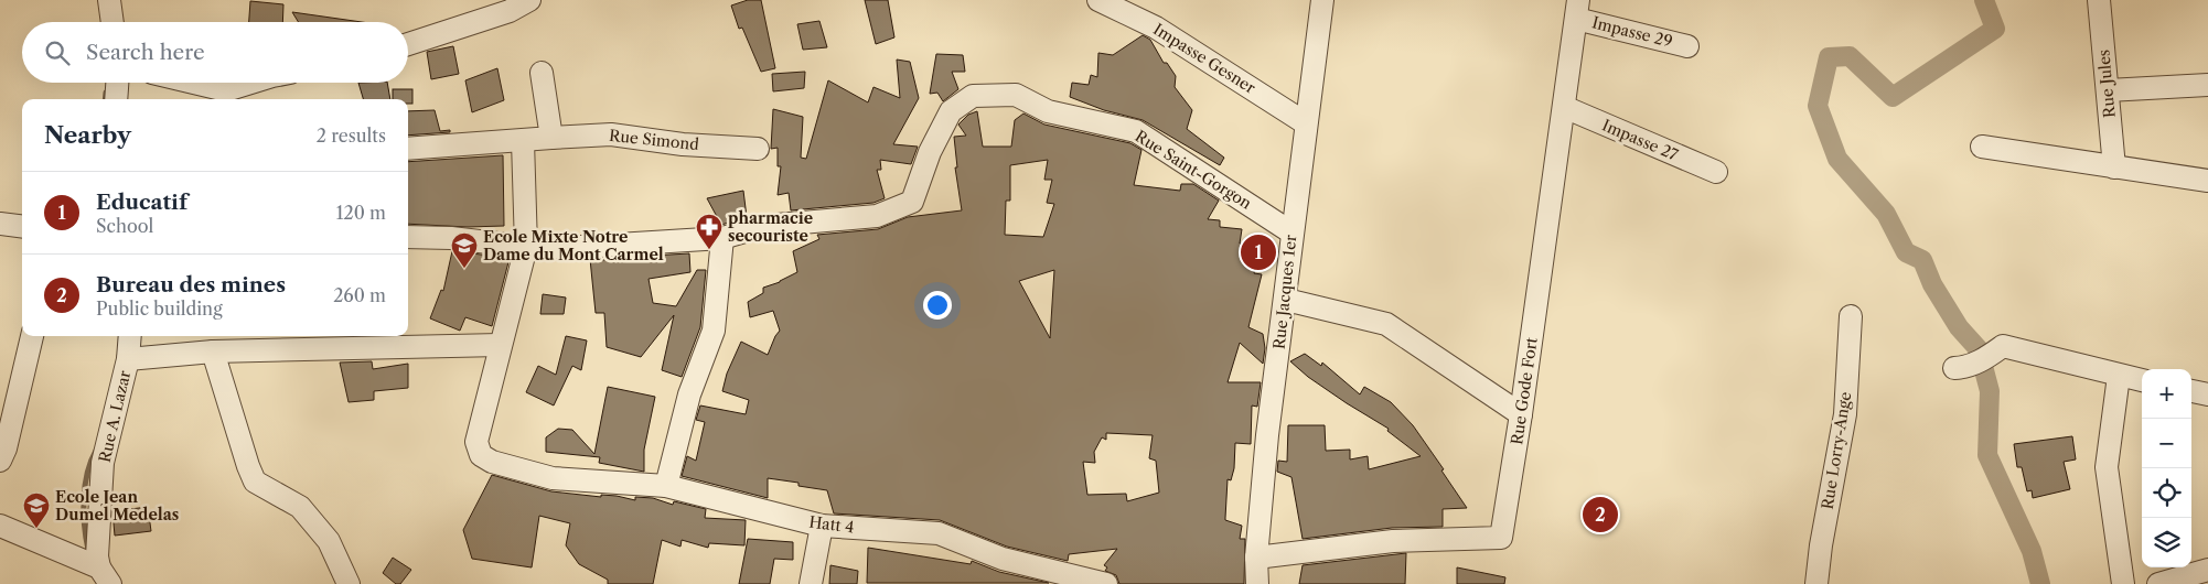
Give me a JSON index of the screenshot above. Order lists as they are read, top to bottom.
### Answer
{
  "streets": {
    "street": [
      "Impasse 29",
      "Impasse Gesner",
      "Rue Jules",
      "Rue Simond",
      "Impasse 27",
      "Rue Saint-Gorgon",
      "Rue Jacques 1er",
      "Rue Gode Fort",
      "Rue A. Lazar",
      "Rue Lorry-Ange",
      "Hatt 4"
    ]
  },
  "crossings": [
    ["Impasse 29", "Rue Gode Fort"],
    ["Impasse Gesner", "Rue Jacques 1er"],
    ["Impasse 27", "Rue Gode Fort"],
    ["Rue Saint-Gorgon", "Rue Jacques 1er"],
    ["Rue Jacques 1er", "Rue Gode Fort"]
  ],
  "places": {
    "pharmacy": ["pharmacie secouriste"],
    "school or university": ["Ecole Mixte Notre Dame du Mont Carmel", "Ecole Jean Dumel Medelas"]
  },
  "page": {
    "search": "Search here",
    "heading": ["Nearby", "2 results"],
    "list": [
      {
        "mark": "1",
        "name": "Educatif",
        "note": "School",
        "value": "120 m"
      },
      {
        "mark": "2",
        "name": "Bureau des mines",
        "note": "Public building",
        "value": "260 m"
      }
    ],
    "pins": ["1", "2"],
    "map_buttons": ["+", "−"]
  }
}
